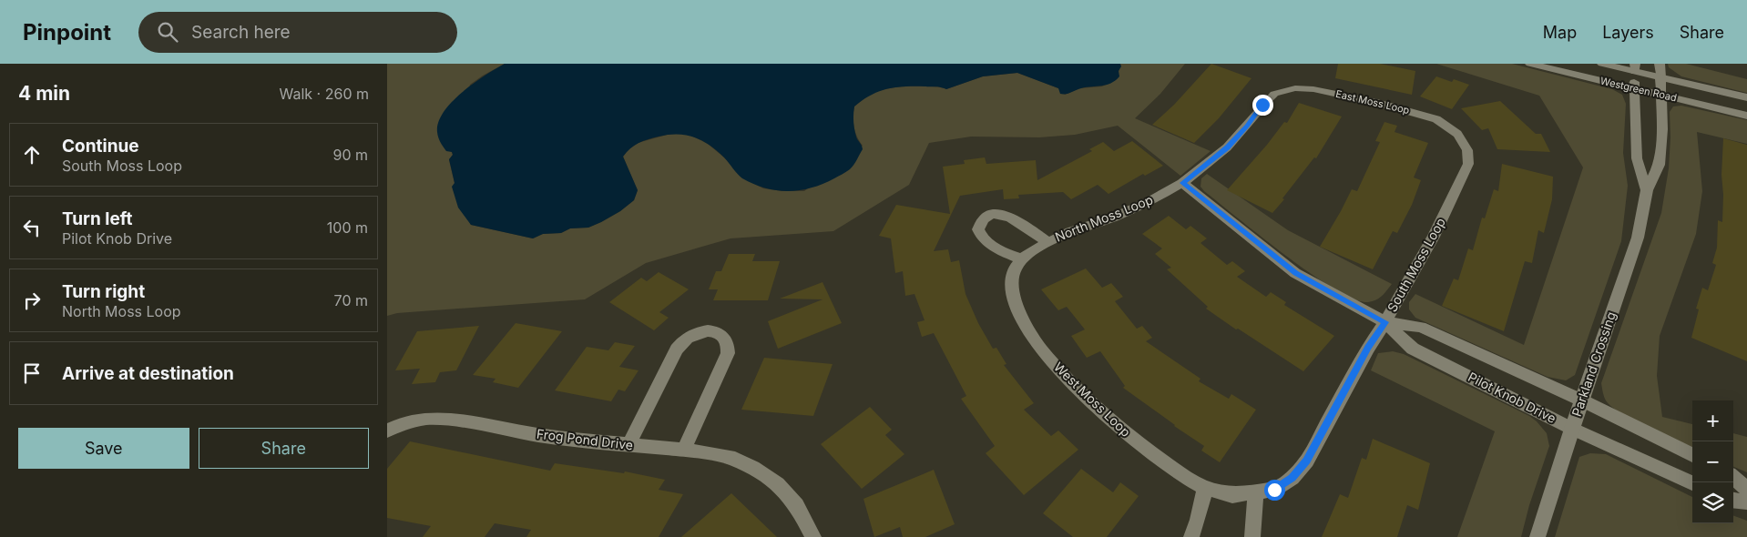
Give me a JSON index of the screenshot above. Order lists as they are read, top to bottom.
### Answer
{
  "streets": {
    "street": [
      "Westgreen Road",
      "East Moss Loop",
      "North Moss Loop",
      "South Moss Loop",
      "Parkland Crossing",
      "Pilot Knob Drive",
      "West Moss Loop",
      "Frog Pond Drive"
    ]
  },
  "crossings": [
    ["Westgreen Road", "Parkland Crossing"],
    ["East Moss Loop", "North Moss Loop"],
    ["East Moss Loop", "South Moss Loop"],
    ["North Moss Loop", "Pilot Knob Drive"],
    ["North Moss Loop", "West Moss Loop"],
    ["South Moss Loop", "Pilot Knob Drive"],
    ["South Moss Loop", "West Moss Loop"],
    ["Parkland Crossing", "Pilot Knob Drive"]
  ],
  "page": {
    "header": "Pinpoint",
    "search": "Search here",
    "nav": ["Map", "Layers", "Share"],
    "heading": ["4 min", "Walk · 260 m"],
    "list": [
      ["Continue", "South Moss Loop", "90 m"],
      ["Turn left", "Pilot Knob Drive", "100 m"],
      ["Turn right", "North Moss Loop", "70 m"],
      "Arrive at destination"
    ],
    "map_buttons": ["+", "−"],
    "buttons": ["Save", "Share"]
  }
}
